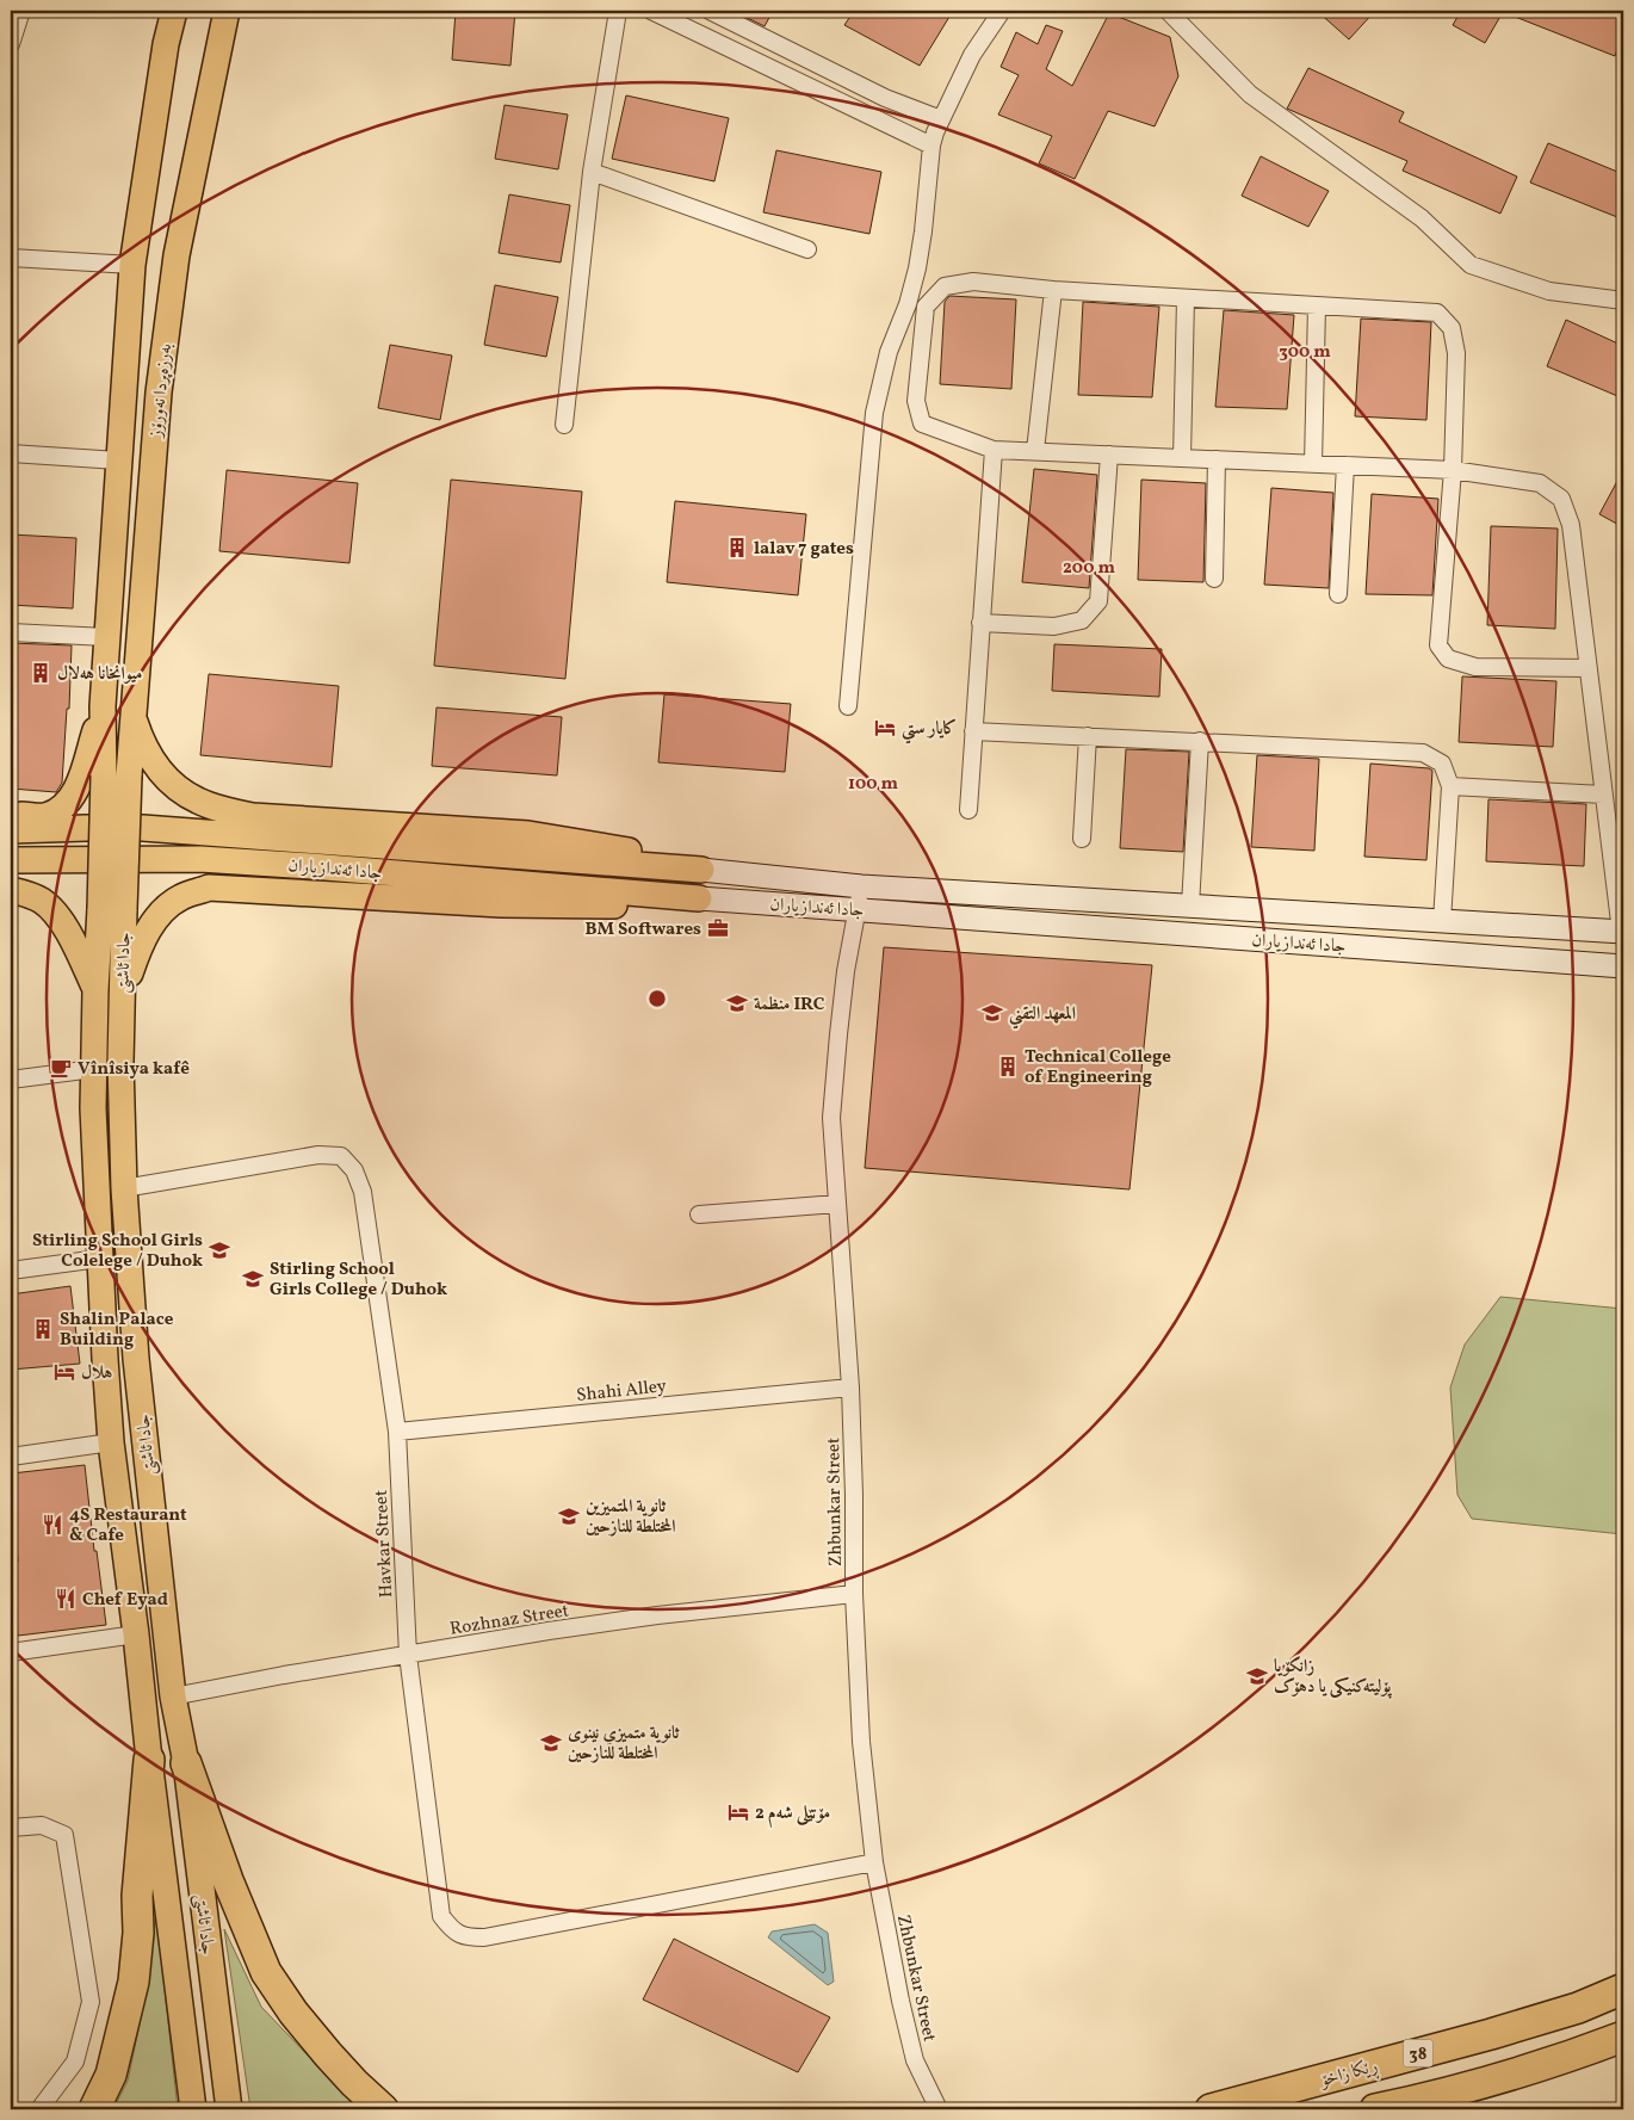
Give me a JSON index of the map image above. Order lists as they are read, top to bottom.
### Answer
{
  "streets": {
    "highway": ["38", "ڕێکا زاخۆ"],
    "main road": ["بەرزەپردا نەورۆز", "جادا ئەندازیاران", "جادا ئاشتی"],
    "street": [
      "Shahi Alley",
      "Zhbunkar Street",
      "Havkar Street",
      "Rozhnaz Street"
    ]
  },
  "crossings": [
    ["بەرزەپردا نەورۆز", "جادا ئاشتی"],
    ["جادا ئەندازیاران", "Zhbunkar Street"],
    ["جادا ئاشتی", "Havkar Street"],
    ["جادا ئاشتی", "Rozhnaz Street"],
    ["Shahi Alley", "Zhbunkar Street"],
    ["Shahi Alley", "Havkar Street"],
    ["Zhbunkar Street", "Havkar Street"],
    ["Zhbunkar Street", "Rozhnaz Street"],
    ["Havkar Street", "Rozhnaz Street"]
  ],
  "places": {
    "building": [
      "lalav 7 gates",
      "میوانخانا هەلال",
      "Technical College of Engineering",
      "Shalin Palace Building"
    ],
    "hotel": ["كايار ستي", "هلال", "مۆتێلی شەم 2"],
    "office": ["BM Softwares"],
    "school or university": [
      "منظمة IRC",
      "المعهد التقني",
      "Stirling School Girls Colelege / Duhok",
      "Stirling School Girls College / Duhok",
      "ثانوية المتميزين المختلطة للنازحين",
      "زانکۆیا پۆلیتەکنیکی یا دهۆک",
      "ثانوية متميزي نينوى المختلطة للنازحين"
    ],
    "cafe": ["Vînîsiya kafê"],
    "restaurant": ["4S Restaurant & Cafe", "Chef Eyad"]
  },
  "rings": ["300 m", "200 m", "100 m"]
}
